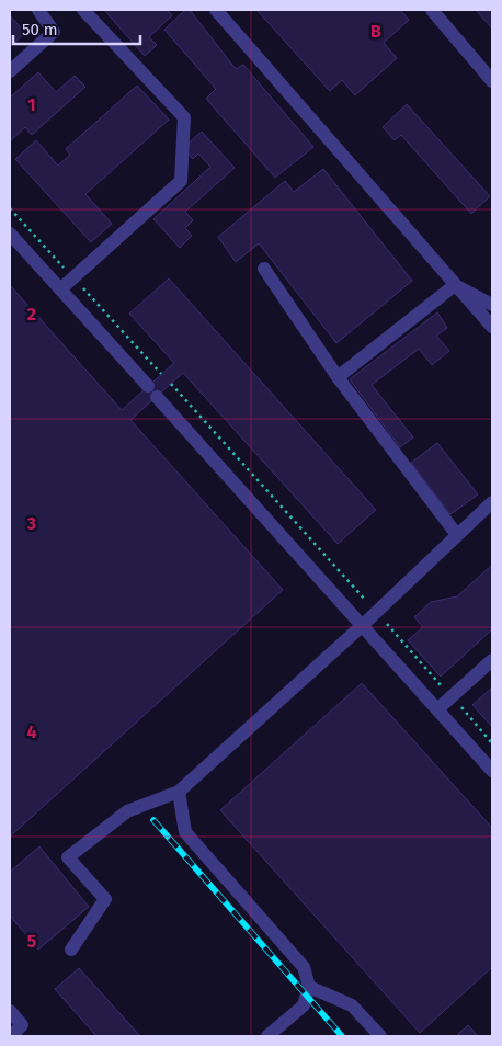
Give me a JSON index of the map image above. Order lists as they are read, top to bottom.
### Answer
{
  "scale_bar": "50 m",
  "grid": {
    "columns": ["B"],
    "rows": [
      "1",
      "2",
      "3",
      "4",
      "5"
    ]
  }
}
